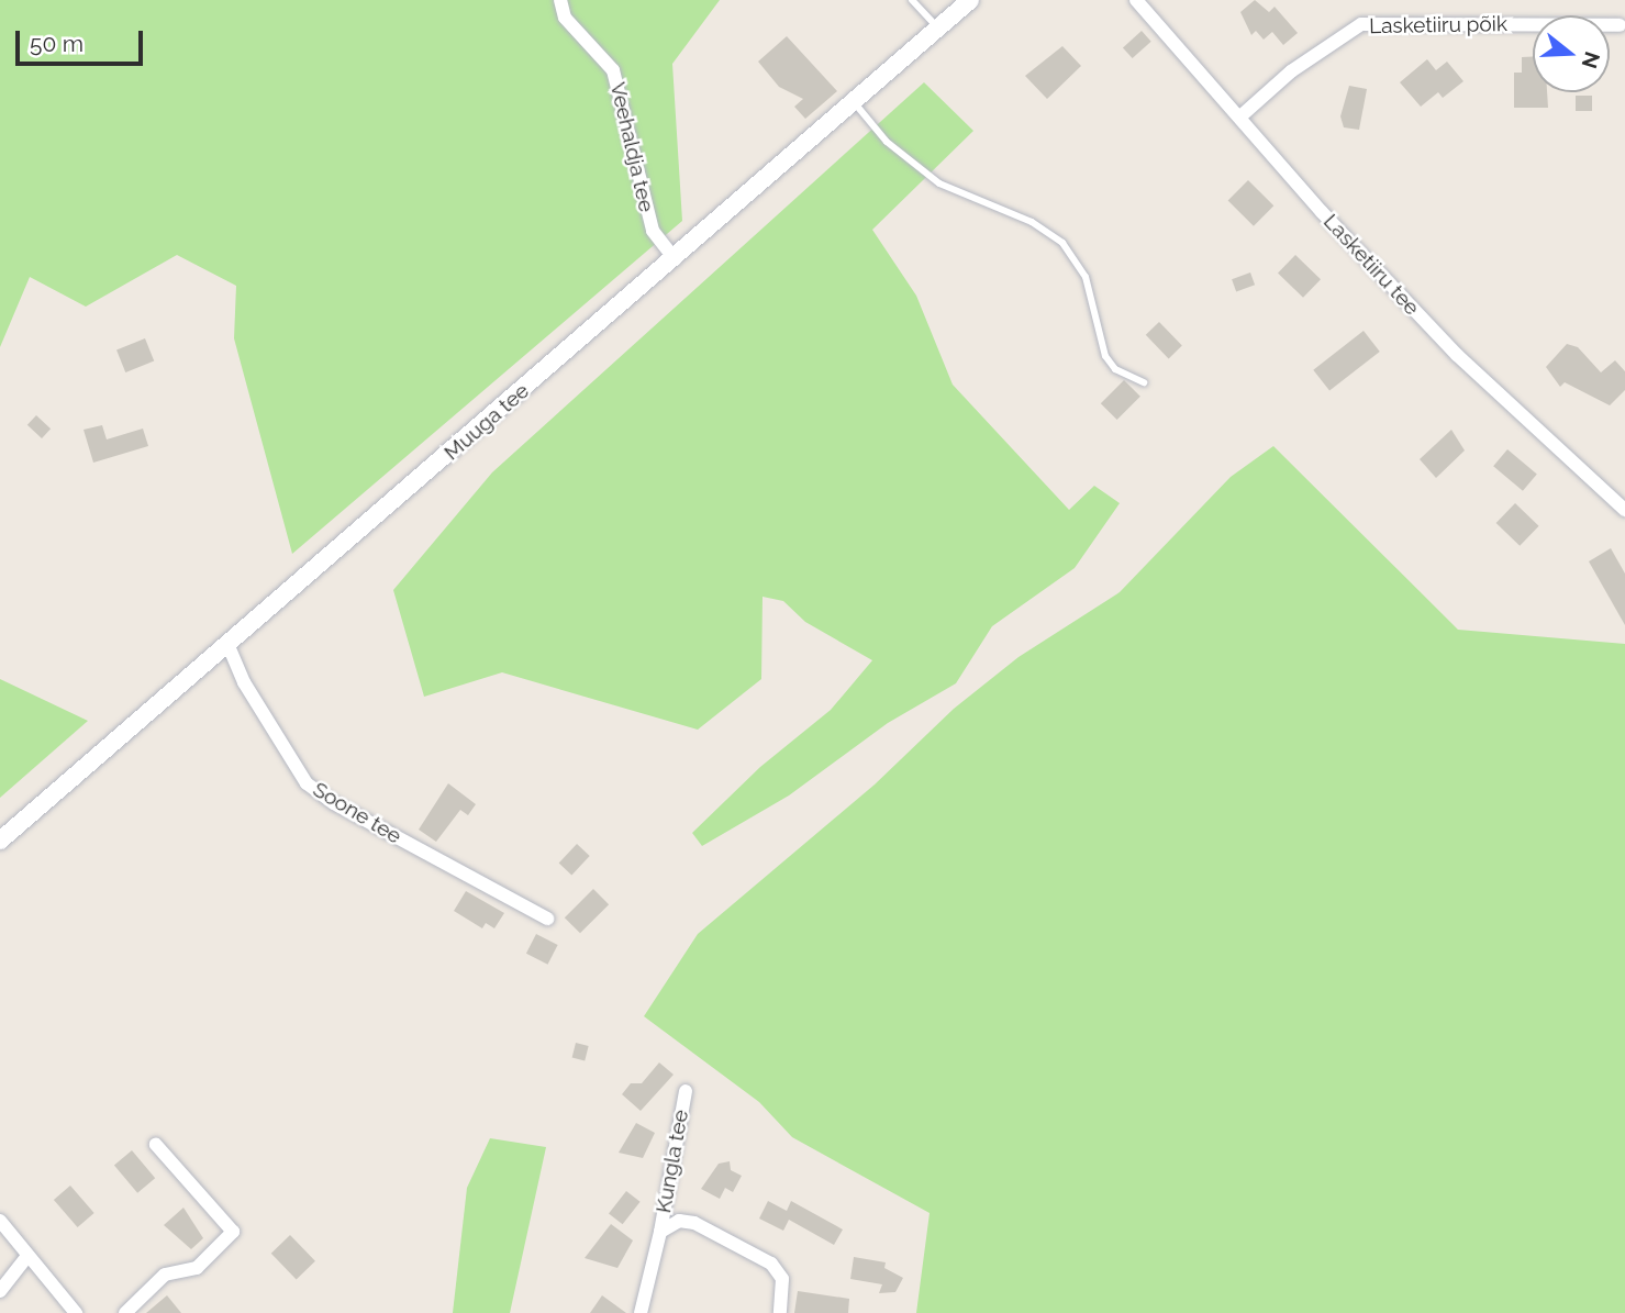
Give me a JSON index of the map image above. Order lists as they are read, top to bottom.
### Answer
{
  "streets": {
    "street": [
      "Lasketiiru põik",
      "Veehaldja tee",
      "Lasketiiru tee",
      "Muuga tee",
      "Soone tee",
      "Kungla tee"
    ]
  },
  "crossings": [
    ["Lasketiiru põik", "Lasketiiru tee"],
    ["Veehaldja tee", "Muuga tee"],
    ["Muuga tee", "Soone tee"]
  ],
  "scale_bar": "50 m",
  "north": "right"
}
